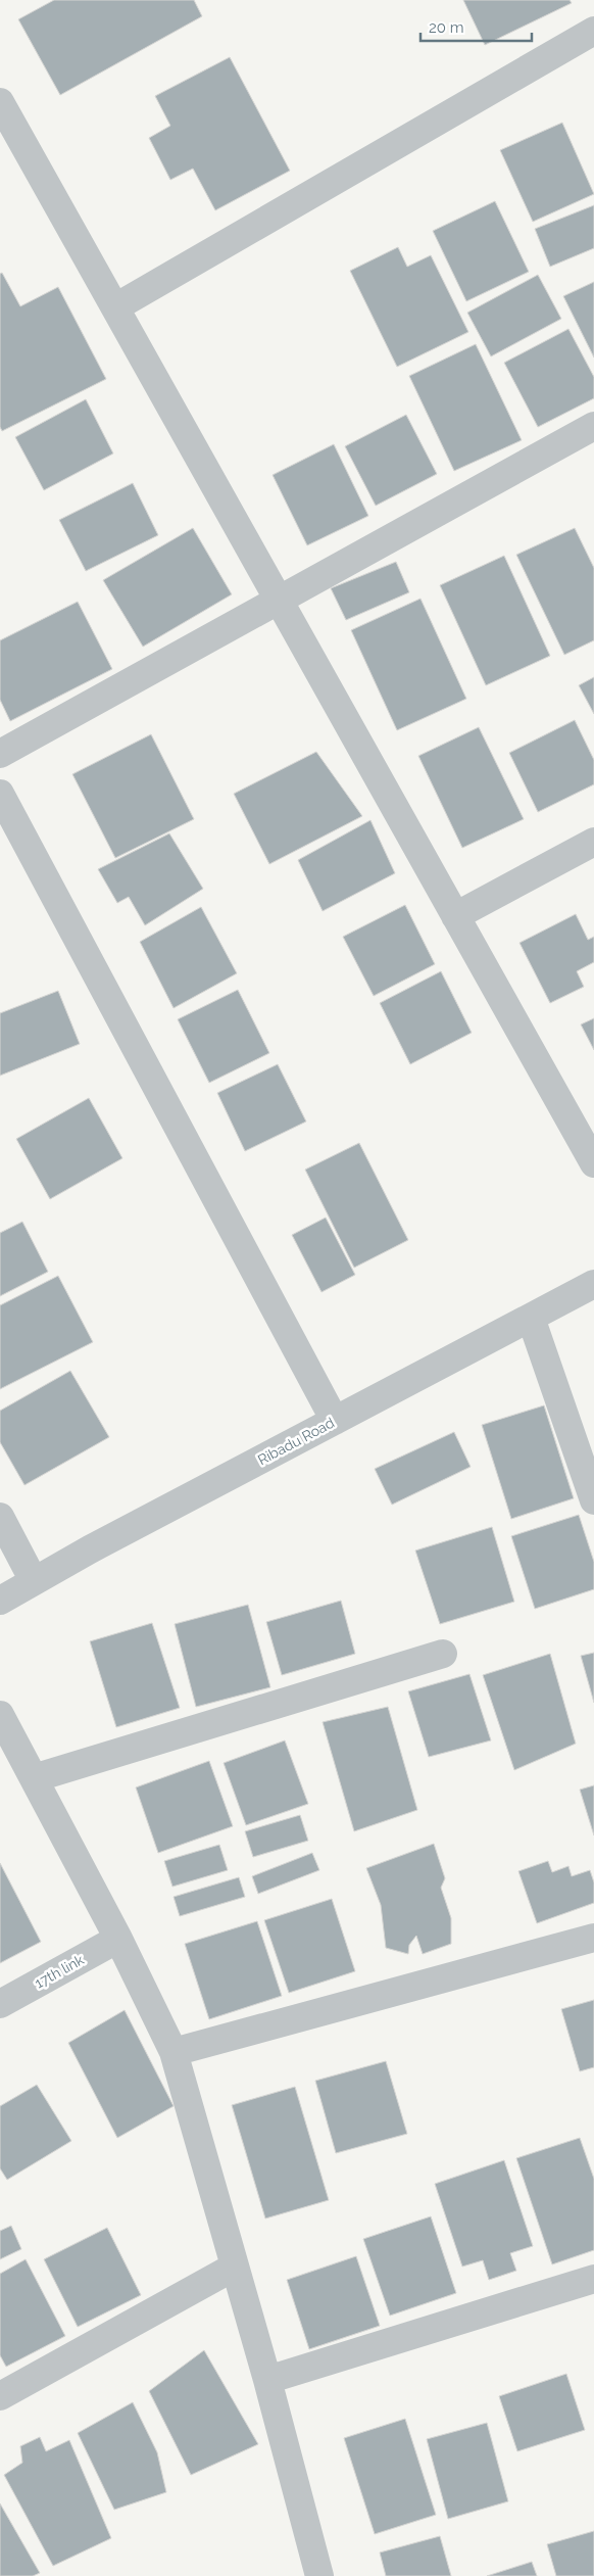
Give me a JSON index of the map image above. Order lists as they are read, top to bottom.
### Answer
{
  "streets": {
    "street": ["Ribadu Road", "17th link"]
  },
  "scale_bar": "20 m"
}
